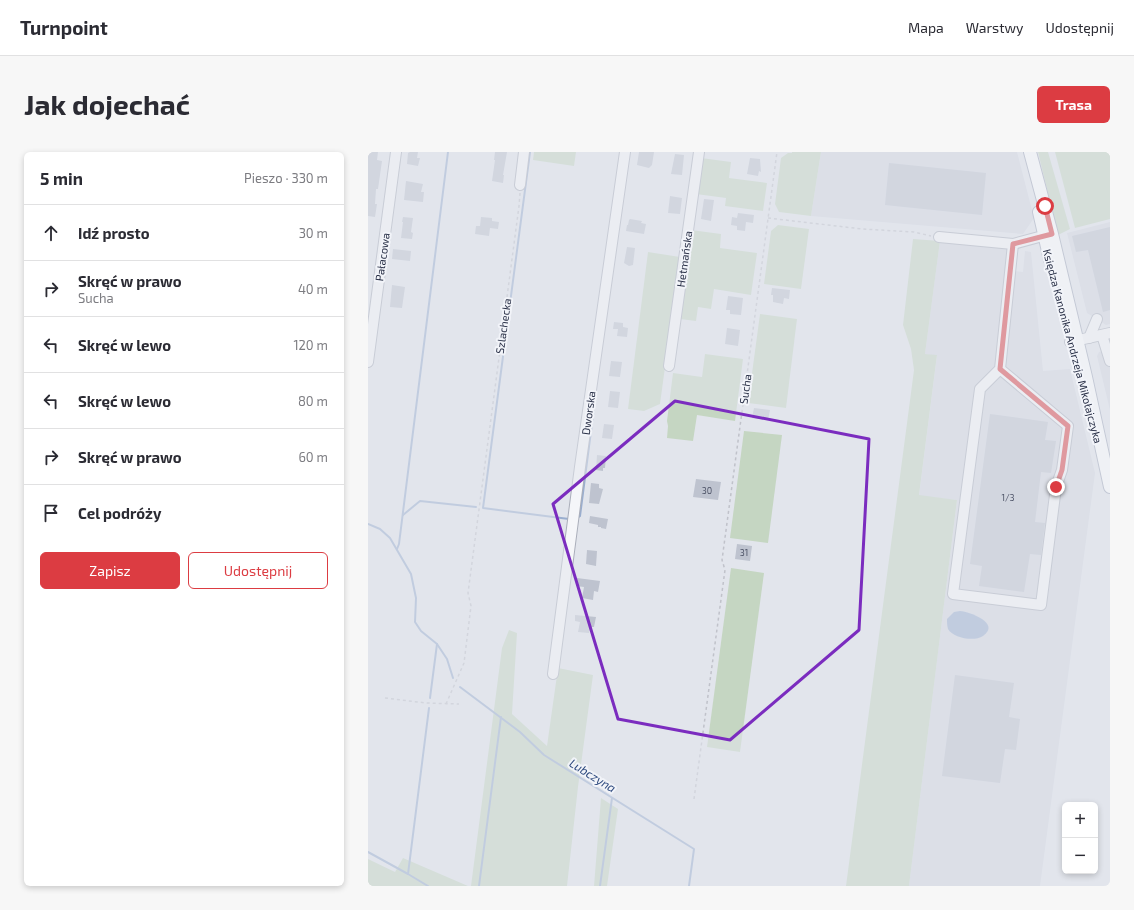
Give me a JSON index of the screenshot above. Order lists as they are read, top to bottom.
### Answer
{
  "streets": {
    "main road": ["Księdza Kanonika Andrzeja Mikołajczyka"],
    "street": ["Pałacowa", "Hetmańska", "Dworska"],
    "path": ["Szlachecka", "Sucha"]
  },
  "water": ["Lubczyna"],
  "house_numbers": ["30", "1/3", "31"],
  "page": {
    "header": "Turnpoint",
    "nav": ["Mapa", "Warstwy", "Udostępnij"],
    "buttons": [
      "Trasa",
      ["Zapisz", "Udostępnij"]
    ],
    "title": "Jak dojechać",
    "heading": ["5 min", "Pieszo · 330 m"],
    "list": [
      ["Idź prosto", "30 m"],
      ["Skręć w prawo", "Sucha", "40 m"],
      ["Skręć w lewo", "120 m"],
      ["Skręć w lewo", "80 m"],
      ["Skręć w prawo", "60 m"],
      "Cel podróży"
    ],
    "map_buttons": ["+", "−"]
  }
}
